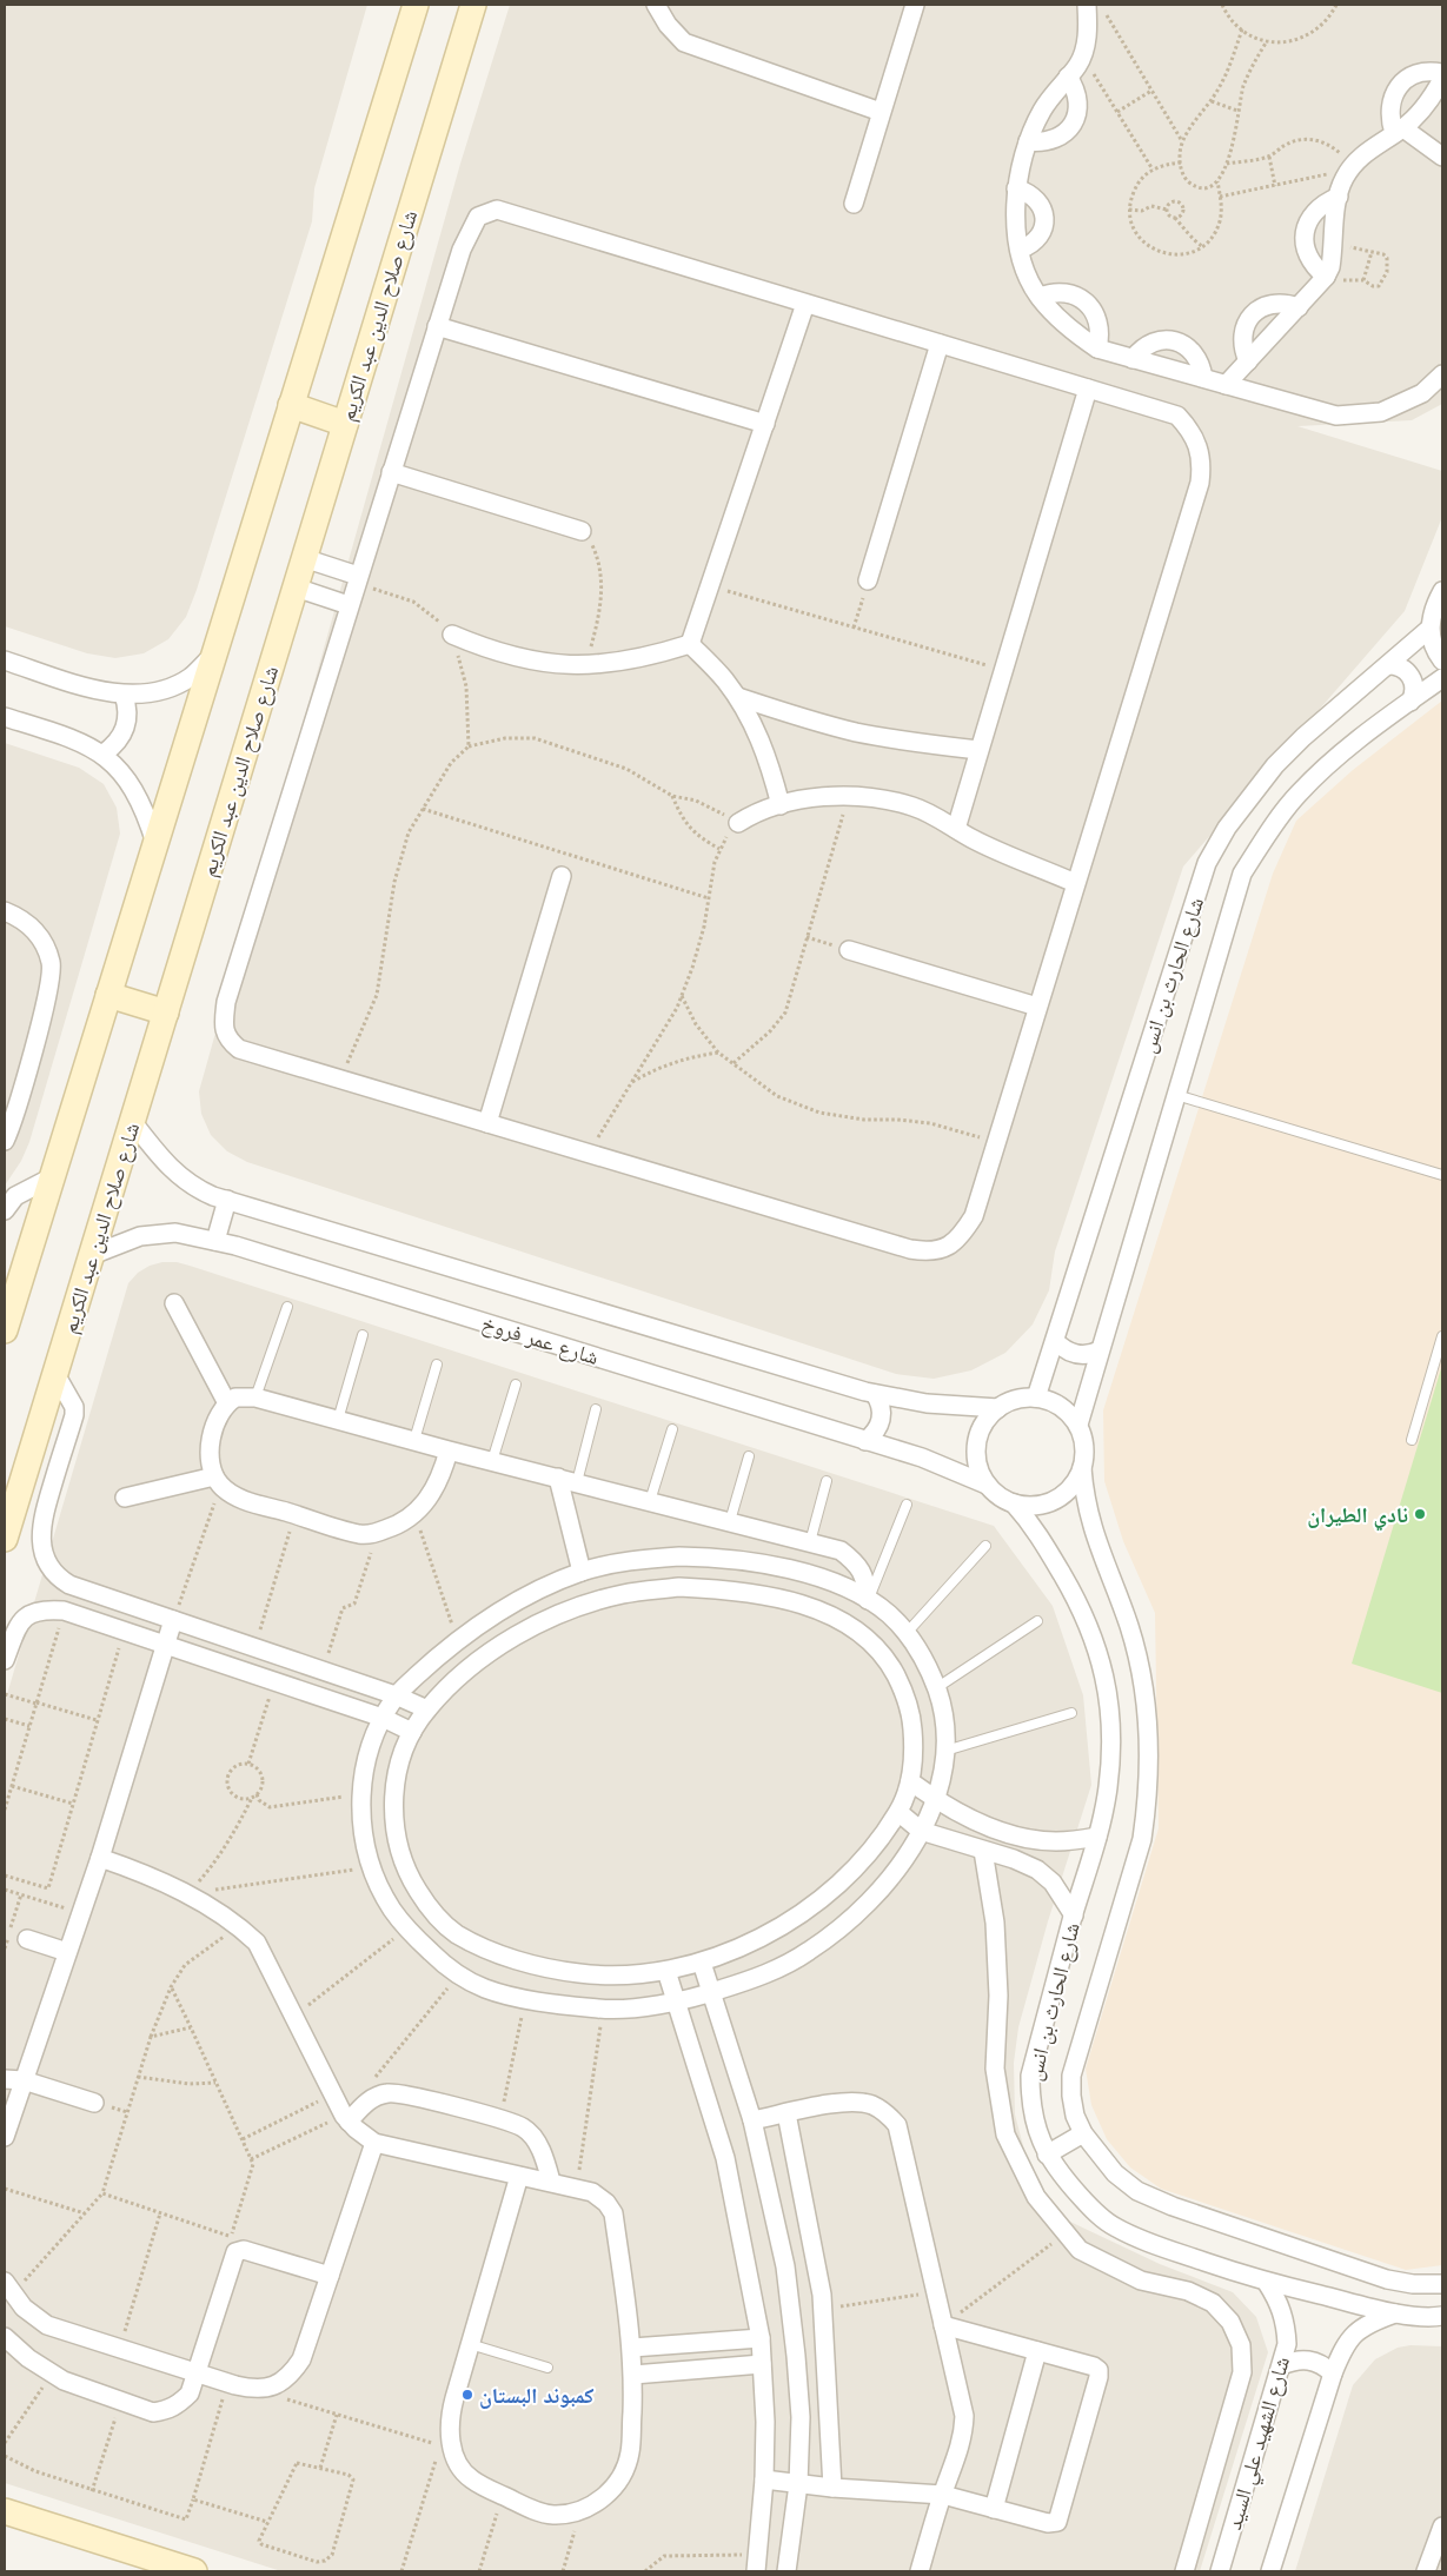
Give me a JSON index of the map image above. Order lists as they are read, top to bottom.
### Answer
{
  "streets": {
    "main road": ["شارع صلاح الدين عبد الكريم"],
    "street": ["شارع الحارث بن انس", "شارع عمر فروخ", "شارع الشهيد علي السيد"]
  },
  "crossings": [
    ["شارع صلاح الدين عبد الكريم", "شارع عمر فروخ"],
    ["شارع الحارث بن انس", "شارع عمر فروخ"],
    ["شارع الحارث بن انس", "شارع الشهيد علي السيد"]
  ],
  "places": ["نادي الطيران", "كمبوند البستان"]
}
